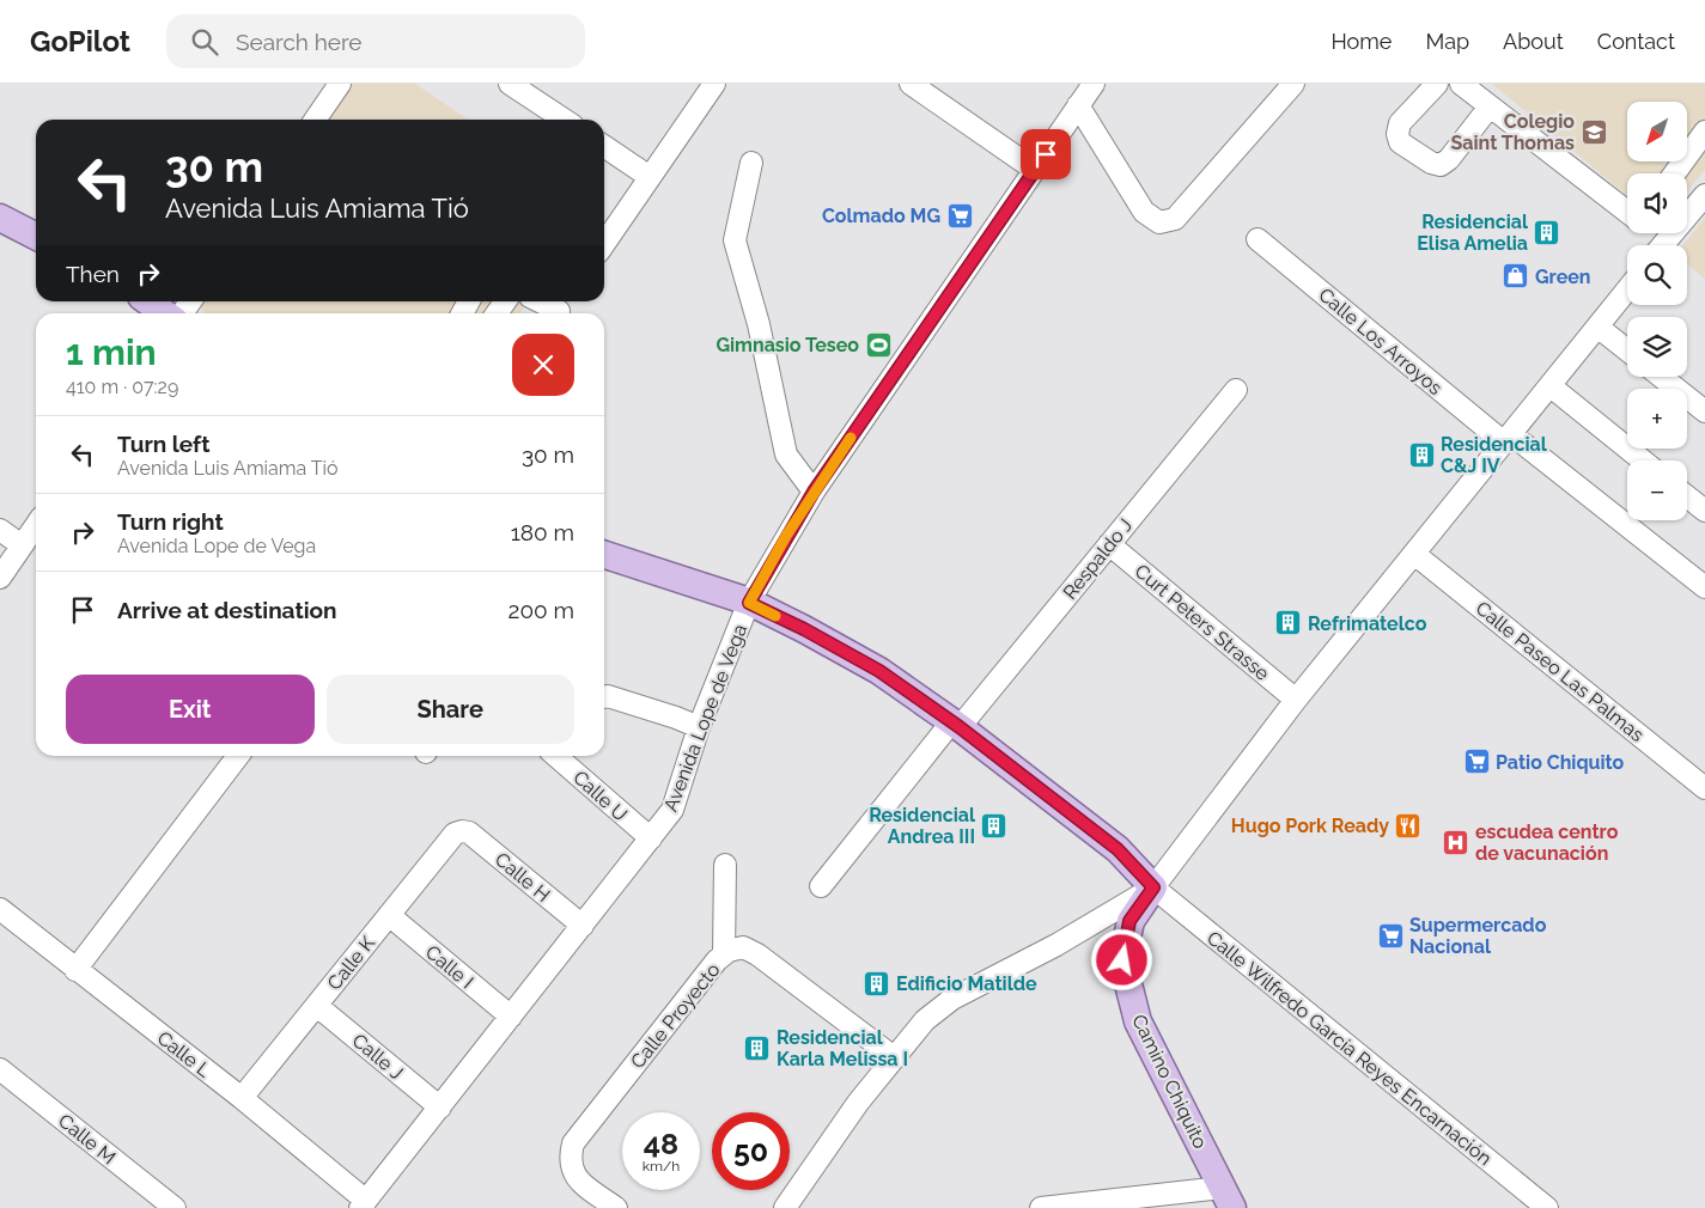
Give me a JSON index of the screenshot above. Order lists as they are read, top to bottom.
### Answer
{
  "streets": {
    "main road": ["Camino Chiquito"],
    "street": [
      "Calle Los Arroyos",
      "Respaldo J",
      "Curt Peters Strasse",
      "Calle Paseo Las Palmas",
      "Avenida Lope de Vega",
      "Calle U",
      "Calle H",
      "Calle K",
      "Calle I",
      "Calle Proyecto",
      "Calle Wilfredo García Reyes Encarnación",
      "Calle L",
      "Calle J",
      "Calle M"
    ]
  },
  "crossings": [
    ["Respaldo J", "Curt Peters Strasse"],
    ["Avenida Lope de Vega", "Calle U"],
    ["Avenida Lope de Vega", "Calle H"],
    ["Avenida Lope de Vega", "Calle I"],
    ["Avenida Lope de Vega", "Calle L"],
    ["Avenida Lope de Vega", "Calle J"],
    ["Calle H", "Calle K"],
    ["Calle K", "Calle I"],
    ["Calle K", "Calle L"],
    ["Calle K", "Calle J"],
    ["Calle Wilfredo García Reyes Encarnación", "Camino Chiquito"]
  ],
  "places": {
    "school or university": ["Colegio Saint Thomas"],
    "supermarket": ["Colmado MG", "Patio Chiquito", "Supermercado Nacional"],
    "building": [
      "Residencial Elisa Amelia",
      "Residencial C&J IV",
      "Refrimatelco",
      "Residencial Andrea III",
      "Edificio Matilde",
      "Residencial Karla Melissa I"
    ],
    "shop": ["Green"],
    "sports": ["Gimnasio Teseo"],
    "restaurant": ["Hugo Pork Ready"],
    "hospital": ["escudea centro de vacunación"]
  },
  "north": "bottom left",
  "page": {
    "header": "GoPilot",
    "search": "Search here",
    "nav": [
      "Home",
      "Map",
      "About",
      "Contact"
    ],
    "map_buttons": ["+", "−"],
    "turn": ["30 m", "Avenida Luis Amiama Tió"],
    "then": "Then",
    "heading": ["1 min", "410 m · 07:29"],
    "list": [
      {
        "name": "Turn left",
        "note": "Avenida Luis Amiama Tió",
        "value": "30 m"
      },
      {
        "name": "Turn right",
        "note": "Avenida Lope de Vega",
        "value": "180 m"
      },
      {
        "name": "Arrive at destination",
        "value": "200 m"
      }
    ],
    "buttons": ["Exit", "Share"],
    "speed": "48 km/h",
    "limit": "50"
  }
}
